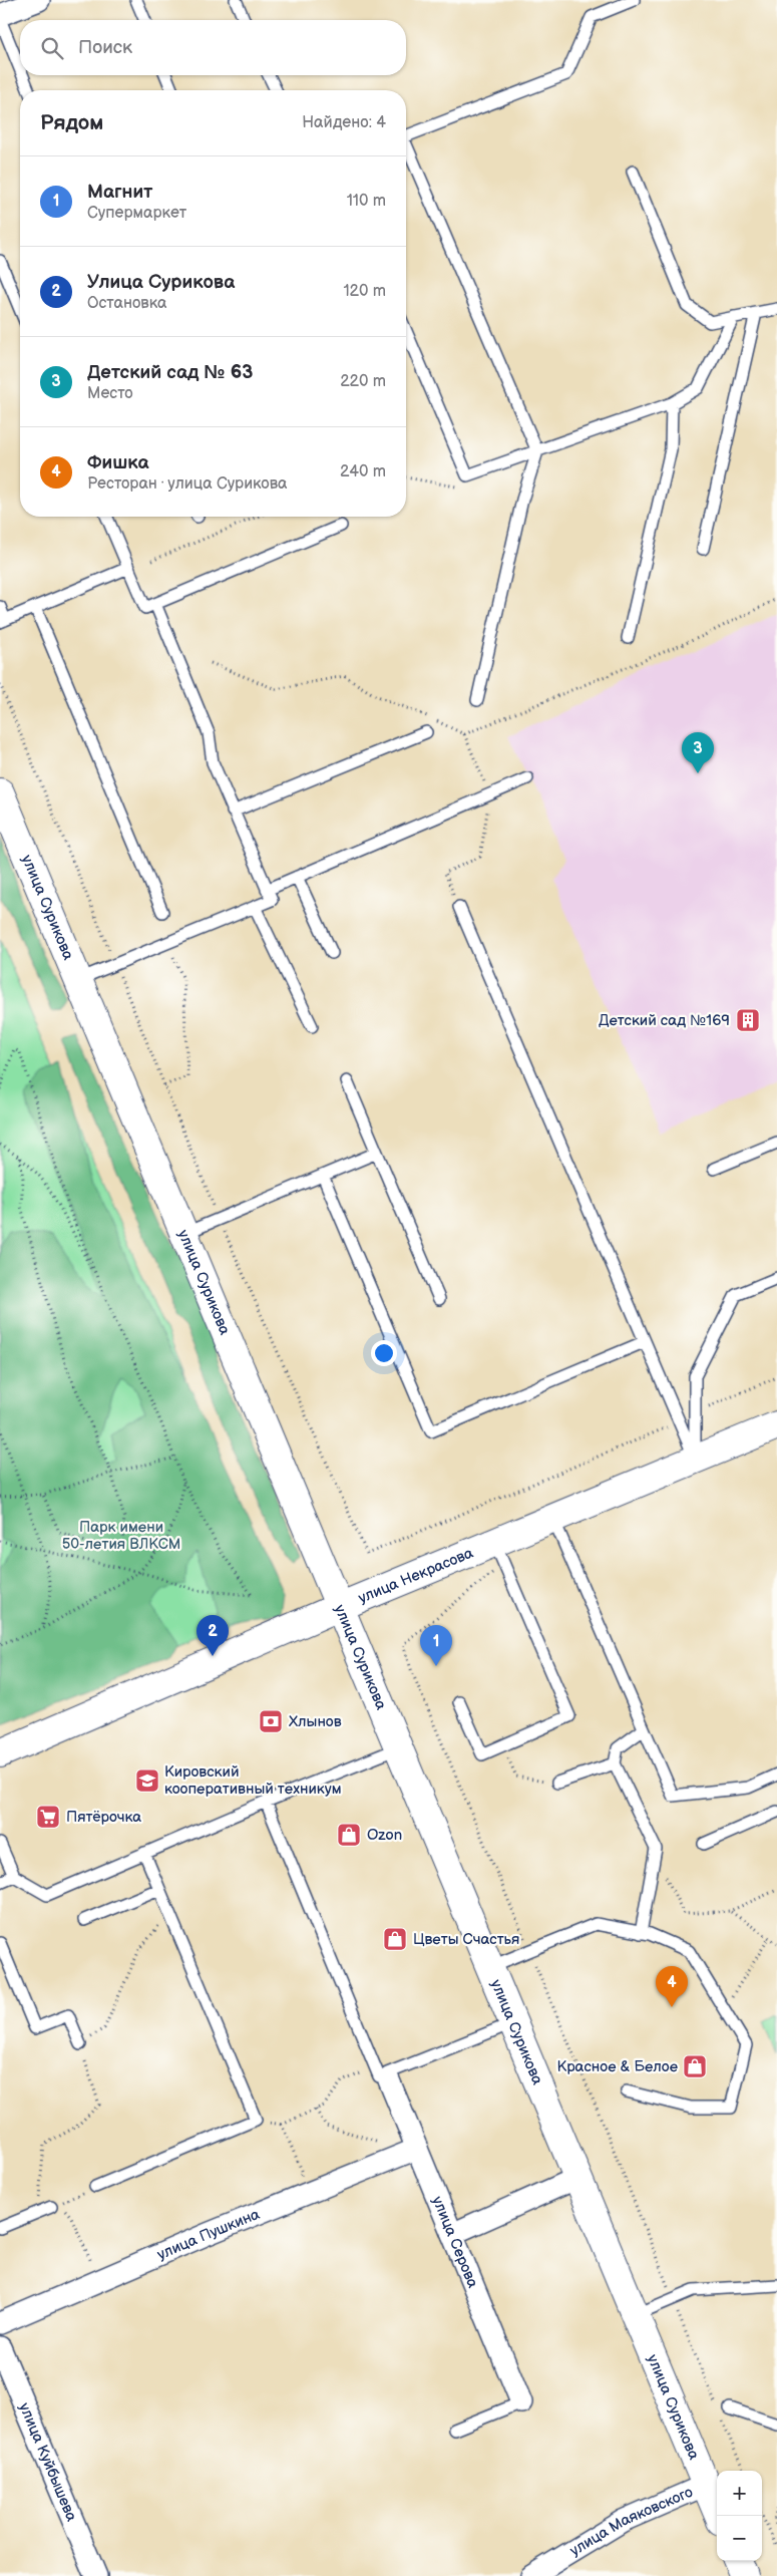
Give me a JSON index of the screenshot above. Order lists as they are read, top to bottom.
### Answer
{
  "streets": {
    "street": [
      "улица Сурикова",
      "улица Некрасова",
      "улица Пушкина",
      "улица Серова",
      "улица Куйбышева",
      "улица Маяковского"
    ]
  },
  "crossings": [
    ["улица Сурикова", "улица Некрасова"],
    ["улица Сурикова", "улица Маяковского"],
    ["улица Пушкина", "улица Серова"]
  ],
  "parks": ["Парк имени 50-летия ВЛКСМ"],
  "places": {
    "building": ["Детский сад №169"],
    "bank": ["Хлынов"],
    "school or university": ["Кировский кооперативный техникум"],
    "supermarket": ["Пятёрочка"],
    "shop": ["Ozon", "Цветы Счастья", "Красное & Белое"]
  },
  "page": {
    "search": "Поиск",
    "heading": ["Рядом", "Найдено: 4"],
    "list": [
      {
        "mark": "1",
        "name": "Магнит",
        "note": "Супермаркет",
        "value": "110 m"
      },
      {
        "mark": "2",
        "name": "Улица Сурикова",
        "note": "Остановка",
        "value": "120 m"
      },
      {
        "mark": "3",
        "name": "Детский сад № 63",
        "note": "Место",
        "value": "220 m"
      },
      {
        "mark": "4",
        "name": "Фишка",
        "note": "Ресторан · улица Сурикова",
        "value": "240 m"
      }
    ],
    "pins": [
      "3",
      "2",
      "1",
      "4"
    ],
    "map_buttons": ["+", "−"]
  }
}
